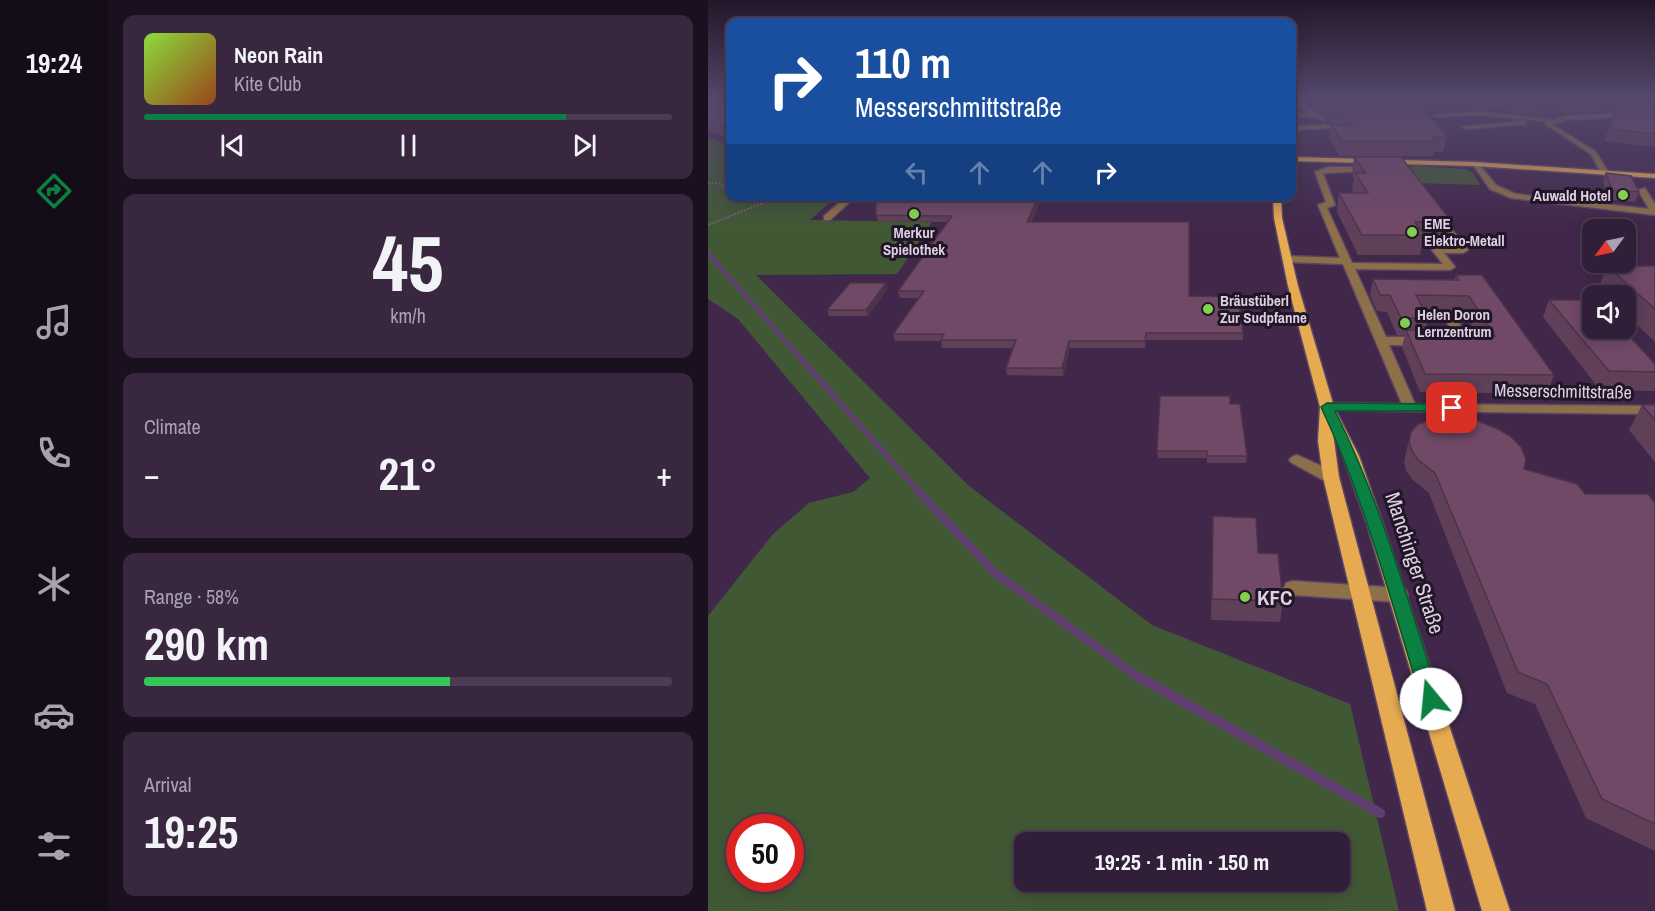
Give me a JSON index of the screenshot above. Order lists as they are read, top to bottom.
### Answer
{
  "streets": {
    "main road": ["Manchinger Straße"],
    "street": ["Messerschmittstraße"]
  },
  "crossings": [
    ["Messerschmittstraße", "Manchinger Straße"]
  ],
  "places": [
    "Auwald Hotel",
    "Merkur Spielothek",
    "EME Elektro-Metall",
    "Bräustüberl Zur Sudpfanne",
    "Helen Doron Lernzentrum",
    "KFC"
  ],
  "north": "bottom left",
  "page": {
    "tabs": "19:24",
    "turn": ["110 m", "Messerschmittstraße"],
    "song": ["Neon Rain", "Kite Club"],
    "tile": [
      ["45", "km/h"],
      "Climate",
      ["Range · 58%", "290 km"],
      ["Arrival", "19:25"]
    ],
    "heat": ["−", "21°", "+"],
    "limit": "50",
    "trip": "19:25 · 1 min · 150 m"
  }
}
